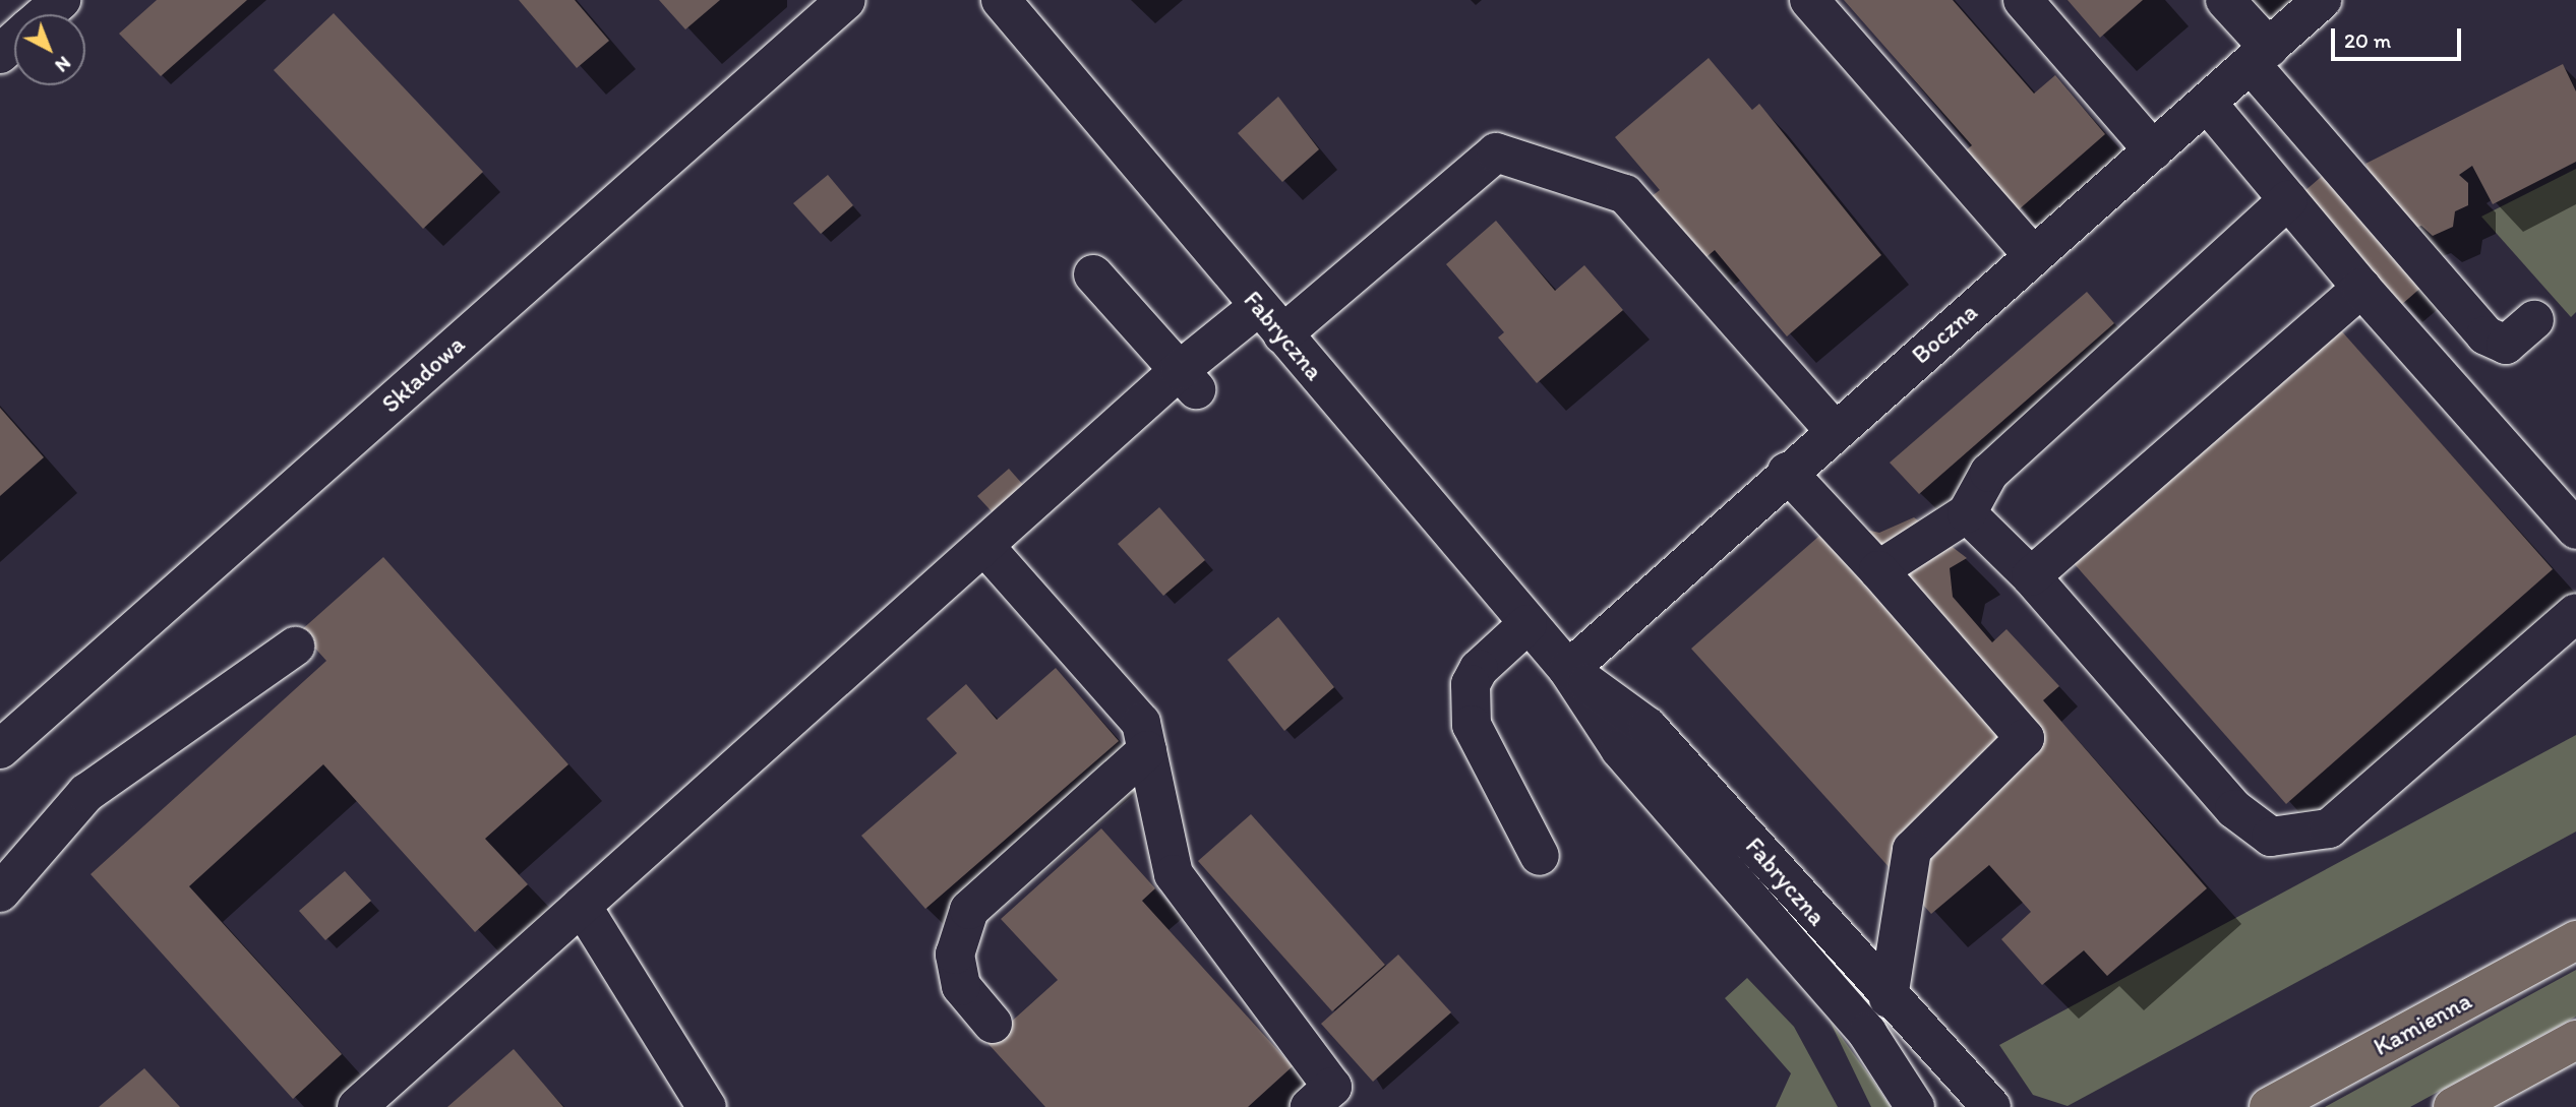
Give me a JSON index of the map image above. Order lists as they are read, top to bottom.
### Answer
{
  "streets": {
    "main road": ["Kamienna"],
    "street": ["Boczna", "Fabryczna", "Składowa"]
  },
  "crossings": [
    ["Boczna", "Fabryczna"]
  ],
  "scale_bar": "20 m",
  "north": "bottom right"
}
